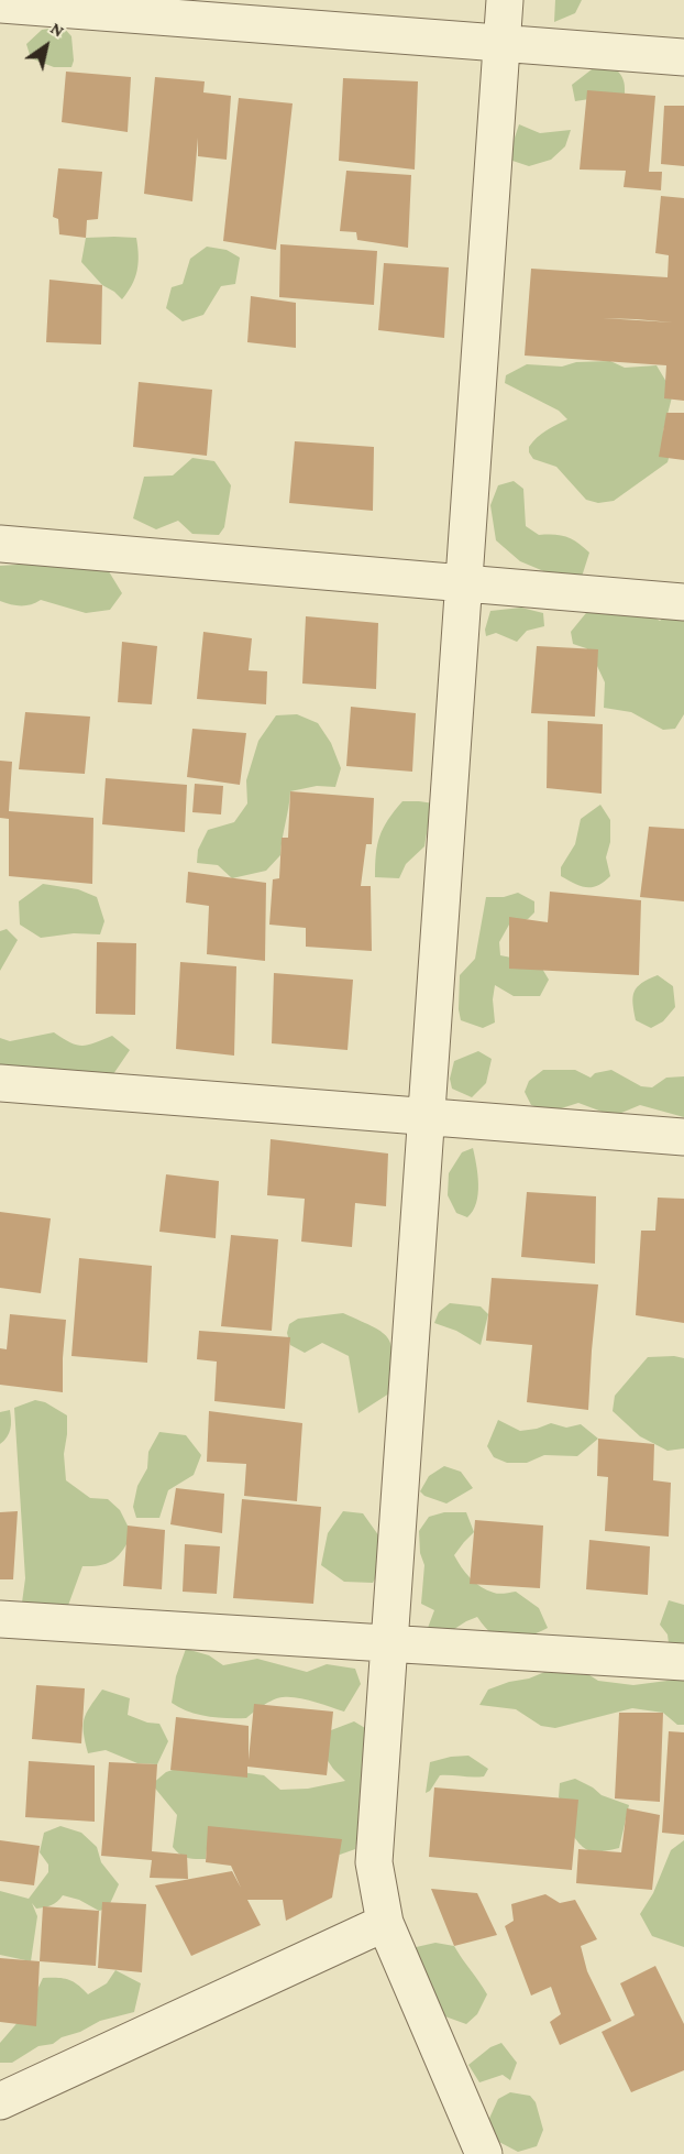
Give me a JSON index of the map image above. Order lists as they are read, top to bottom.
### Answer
{
  "north": "top right"
}
